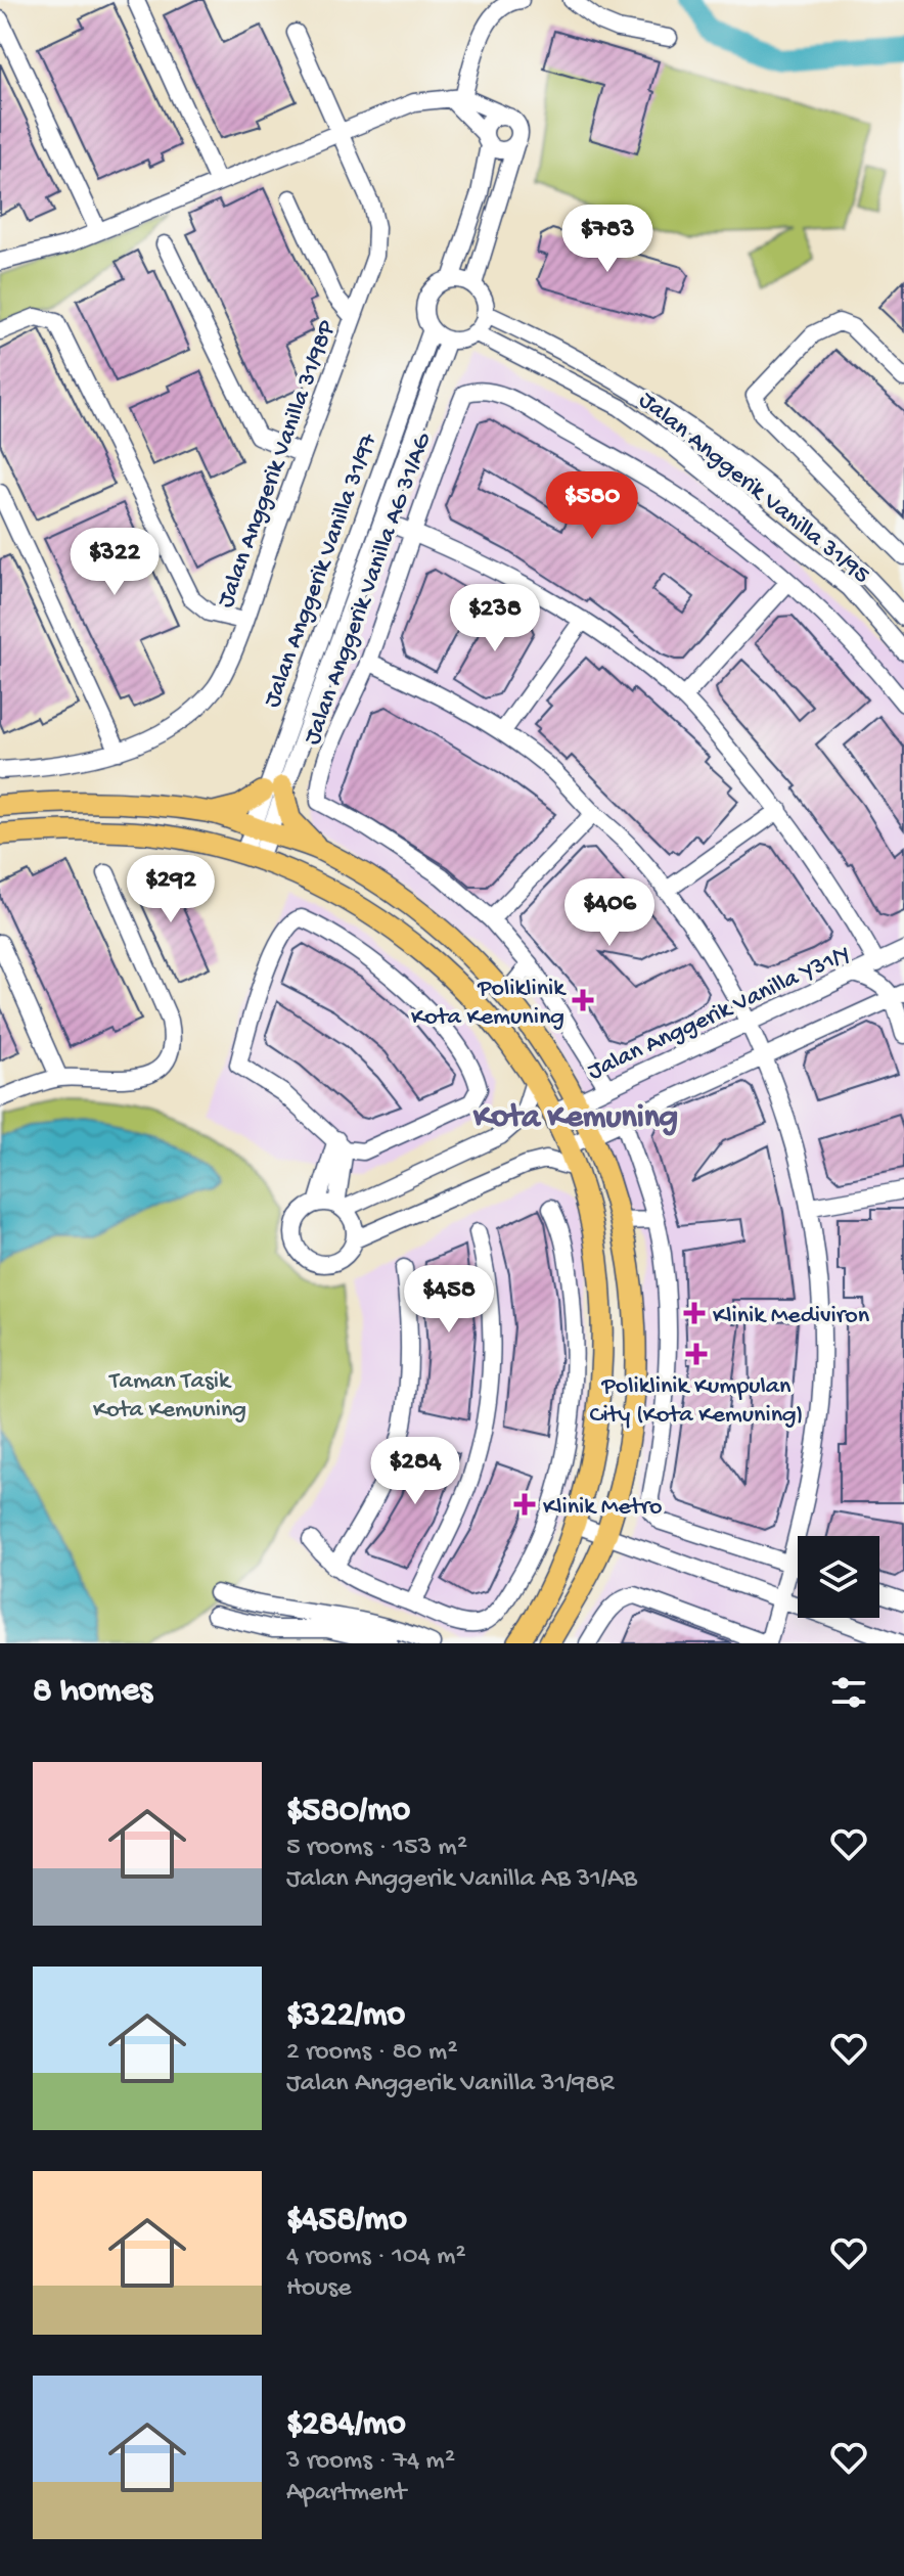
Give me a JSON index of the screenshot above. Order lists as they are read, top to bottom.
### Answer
{
  "streets": {
    "street": [
      "Jalan Anggerik Vanilla 31/98P",
      "Jalan Anggerik Vanilla 31/95",
      "Jalan Anggerik Vanilla 31/97",
      "Jalan Anggerik Vanilla AG 31/AG",
      "Jalan Anggerik Vanilla Y31/Y"
    ]
  },
  "crossings": [
    ["Jalan Anggerik Vanilla 31/95", "Jalan Anggerik Vanilla 31/97"]
  ],
  "districts": ["Kota Kemuning"],
  "parks": ["Taman Tasik Kota Kemuning"],
  "places": {
    "health": [
      "Poliklinik Kota Kemuning",
      "Klinik Mediviron",
      "Poliklinik Kumpulan City (Kota Kemuning)",
      "Klinik Metro"
    ]
  },
  "page": {
    "price": [
      "$783",
      "$580",
      "$322",
      "$238",
      "$292",
      "$406",
      "$458",
      "$284"
    ],
    "heading": "8 homes",
    "list": [
      {
        "name": "$580/mo",
        "note": "5 rooms · 153 m² · Jalan Anggerik Vanilla AB 31/AB"
      },
      {
        "name": "$322/mo",
        "note": "2 rooms · 80 m² · Jalan Anggerik Vanilla 31/98R"
      },
      {
        "name": "$458/mo",
        "note": "4 rooms · 104 m² · House"
      },
      {
        "name": "$284/mo",
        "note": "3 rooms · 74 m² · Apartment"
      }
    ]
  }
}
